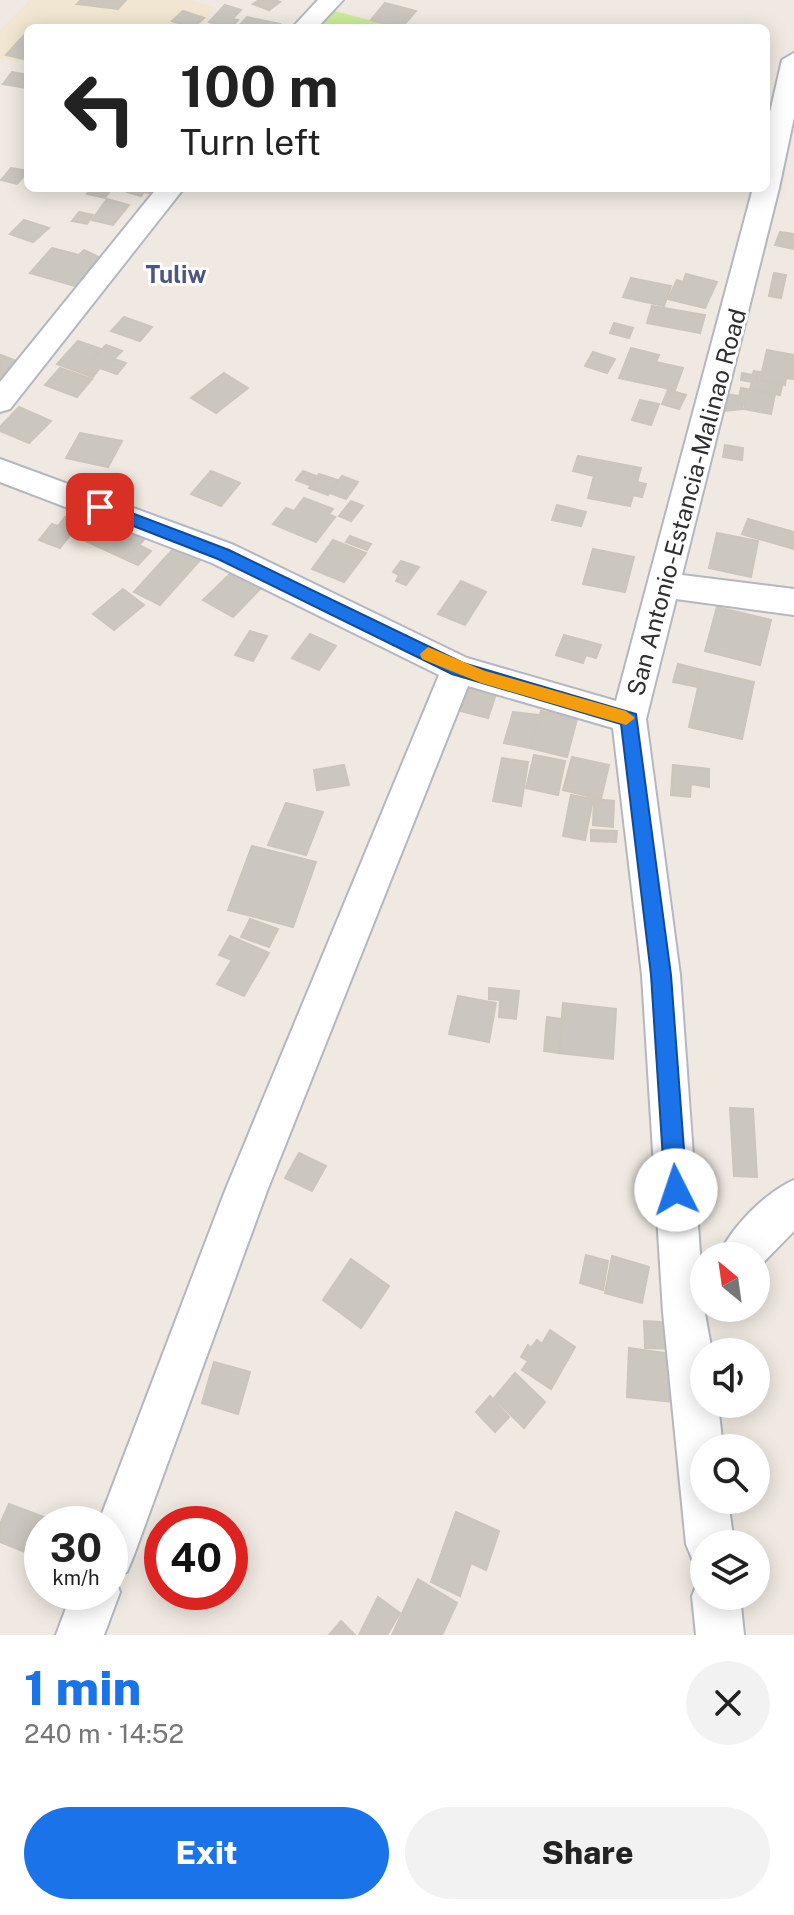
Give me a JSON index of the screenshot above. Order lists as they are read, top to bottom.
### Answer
{
  "streets": {
    "street": ["San Antonio-Estancia-Malinao Road"]
  },
  "districts": ["Tuliw"],
  "north": "top left",
  "page": {
    "turn": ["100 m", "Turn left"],
    "speed": "30 km/h",
    "limit": "40",
    "heading": ["1 min", "240 m · 14:52"],
    "buttons": ["Exit", "Share"]
  }
}
